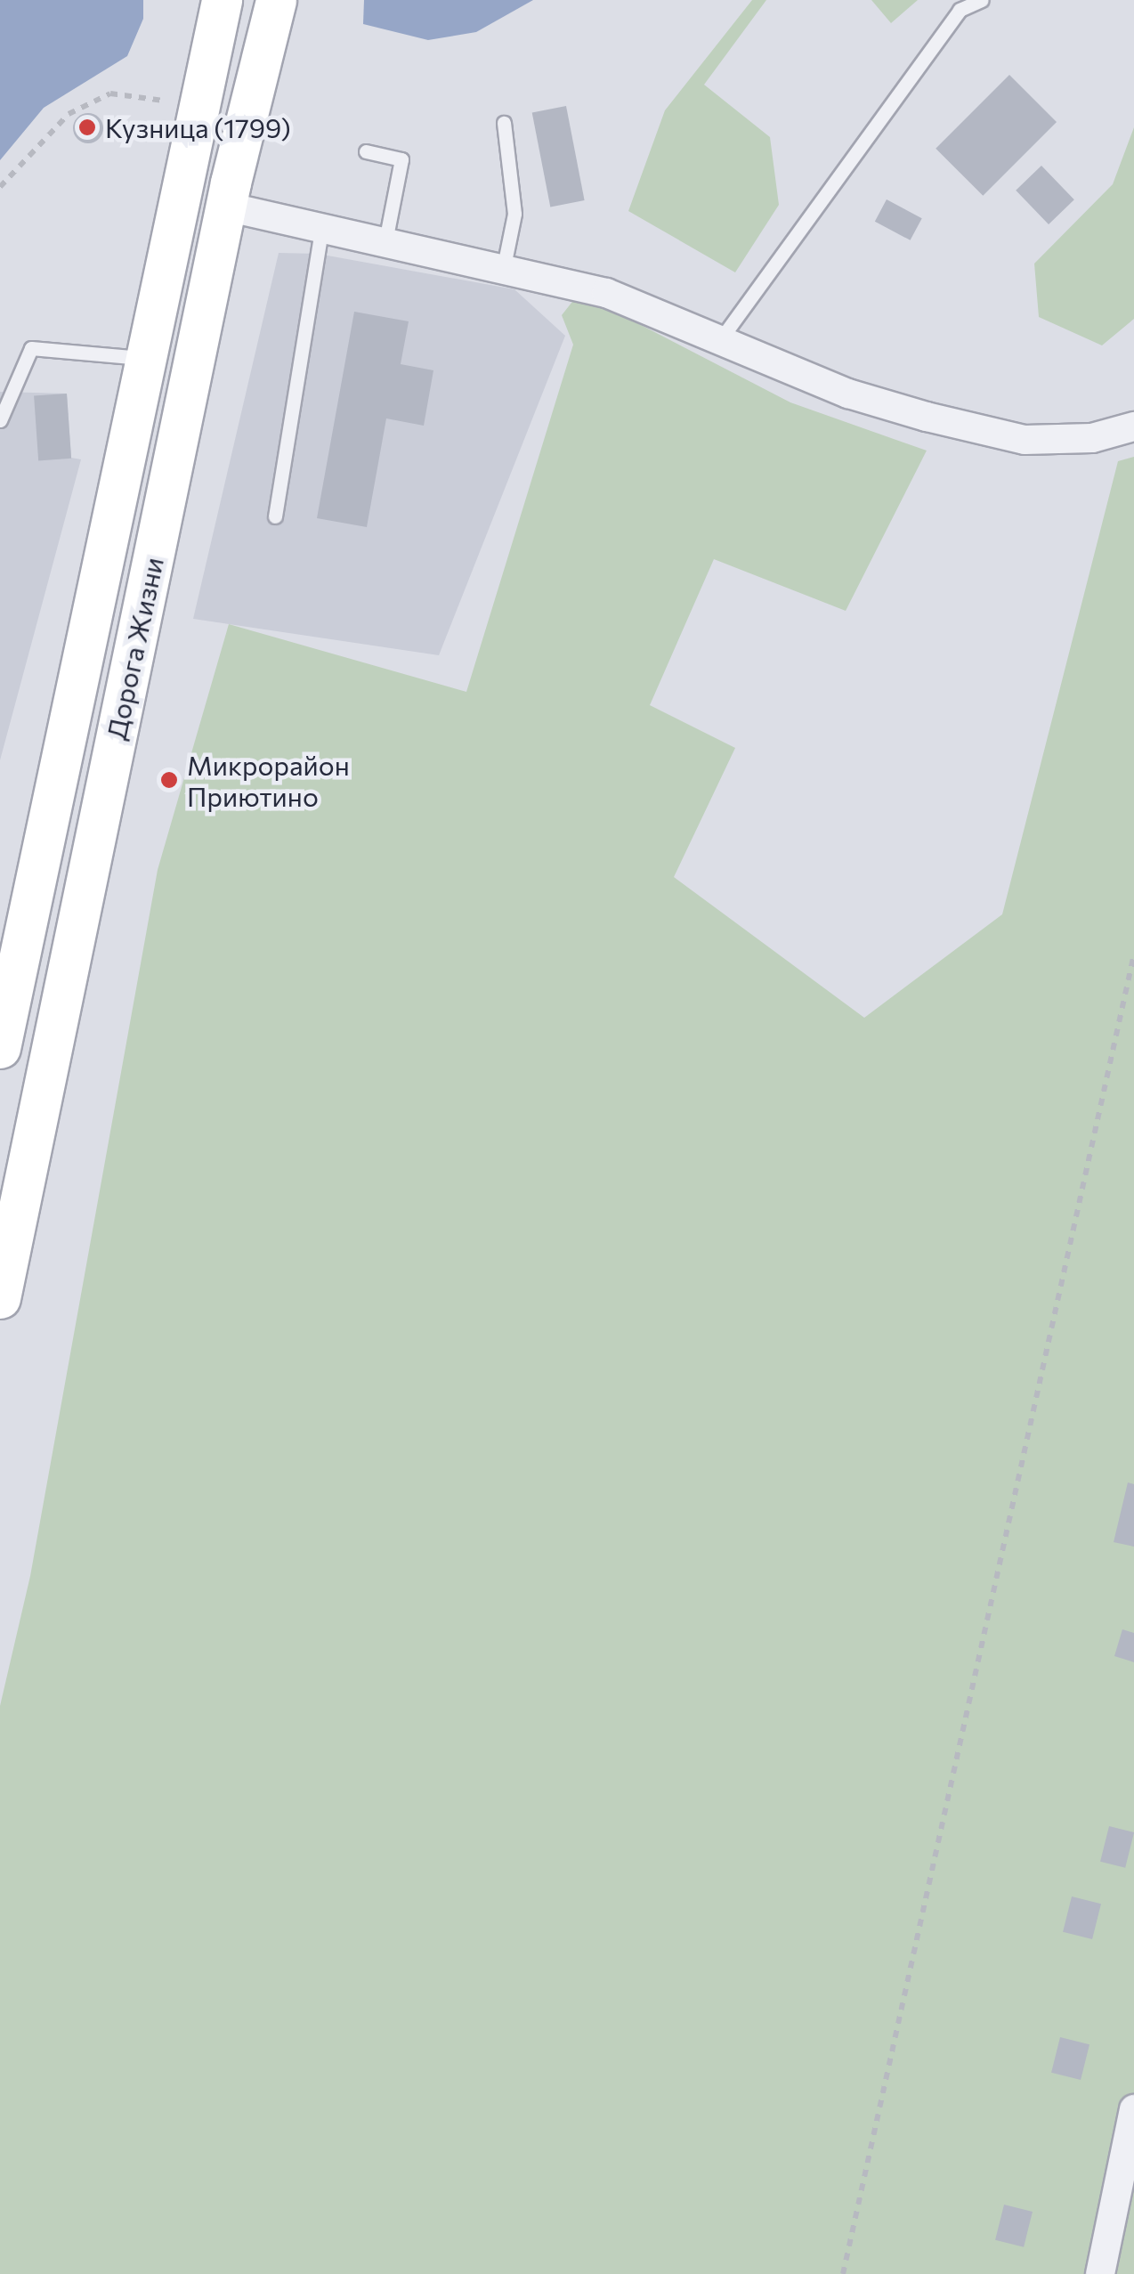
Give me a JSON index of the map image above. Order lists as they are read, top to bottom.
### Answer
{
  "streets": {
    "main road": ["Дорога Жизни"]
  },
  "places": ["Кузница (1799)", "Микрорайон Приютино"]
}
